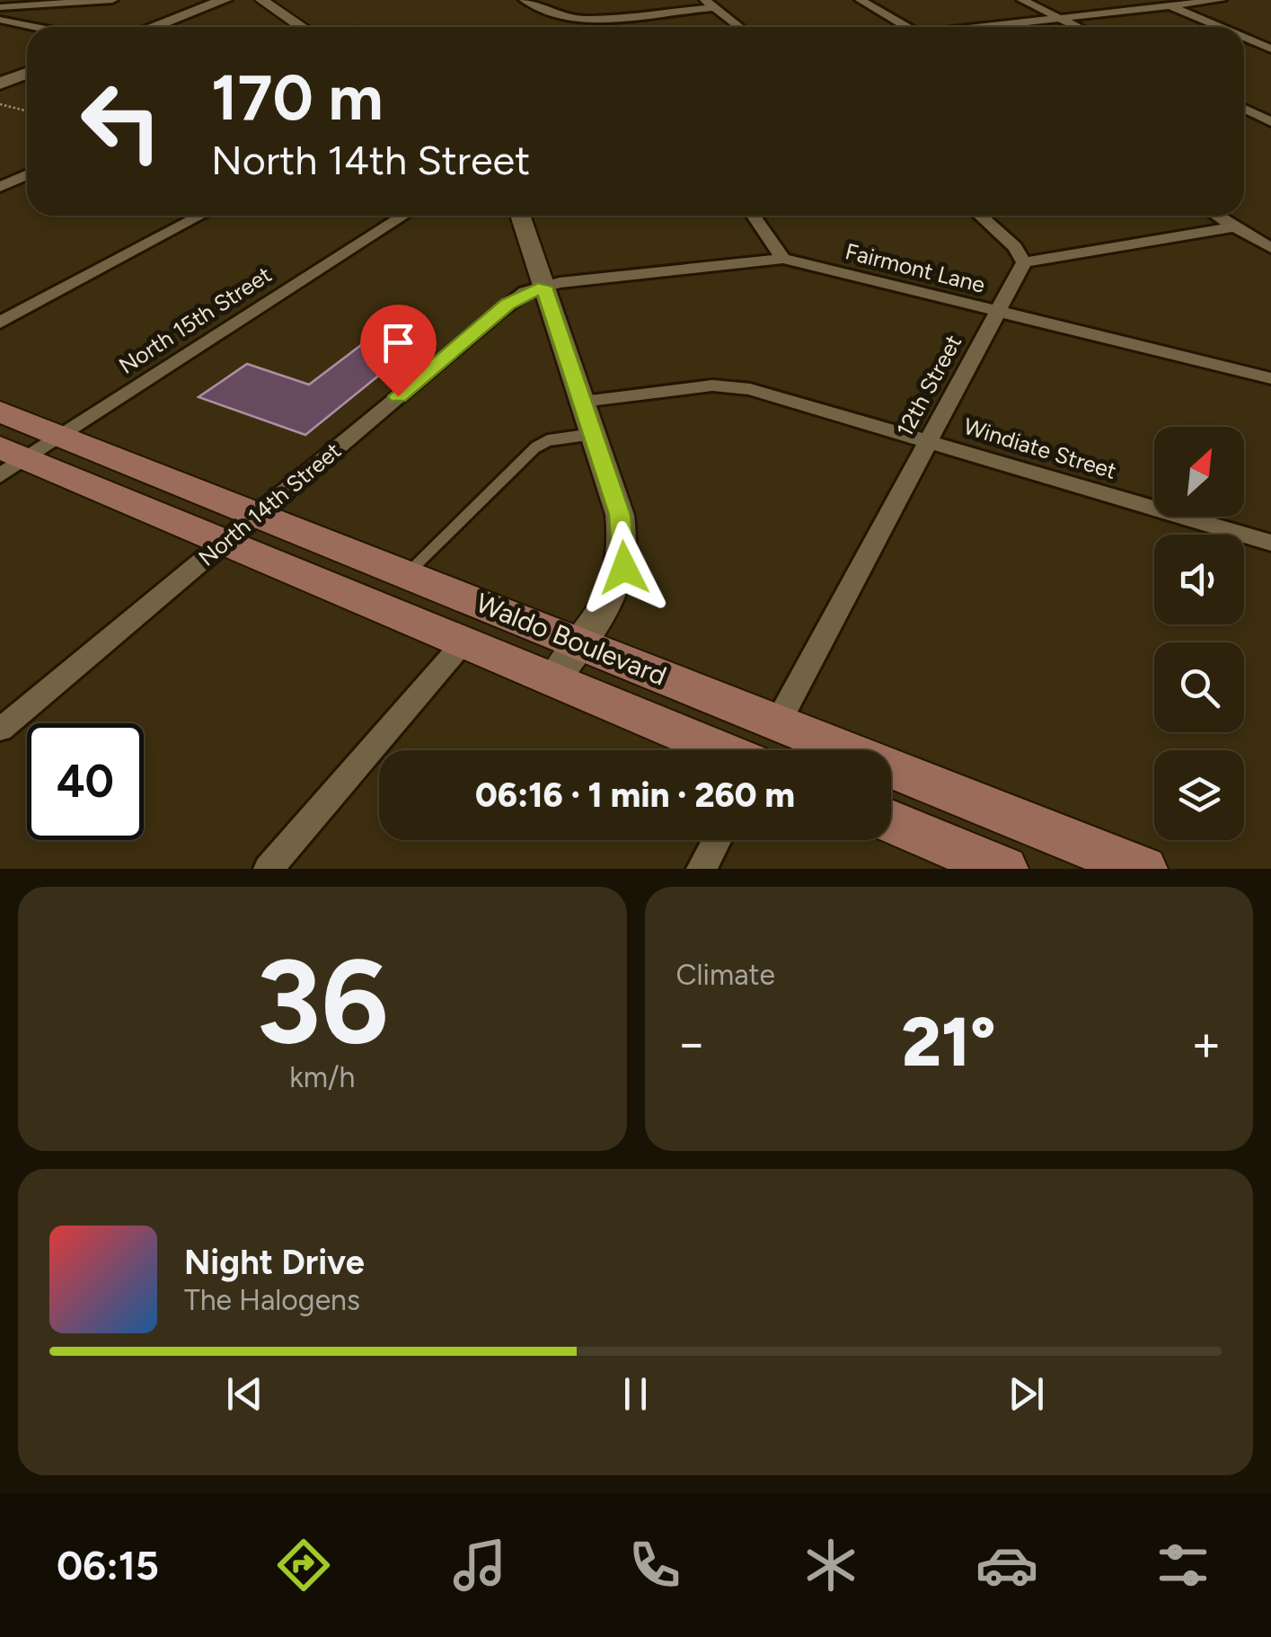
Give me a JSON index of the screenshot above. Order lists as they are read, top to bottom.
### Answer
{
  "streets": {
    "main road": ["Waldo Boulevard"],
    "street": [
      "Fairmont Lane",
      "North 15th Street",
      "12th Street",
      "Windiate Street",
      "North 14th Street"
    ]
  },
  "crossings": [
    ["Fairmont Lane", "12th Street"],
    ["Fairmont Lane", "North 14th Street"],
    ["North 15th Street", "Waldo Boulevard"],
    ["12th Street", "Windiate Street"],
    ["12th Street", "Waldo Boulevard"],
    ["North 14th Street", "Waldo Boulevard"]
  ],
  "north": "top right",
  "page": {
    "turn": ["170 m", "North 14th Street"],
    "limit": "40",
    "trip": "06:16 · 1 min · 260 m",
    "tile": [
      ["36", "km/h"],
      "Climate"
    ],
    "heat": ["−", "21°", "+"],
    "song": ["Night Drive", "The Halogens"],
    "tabs": "06:15"
  }
}
